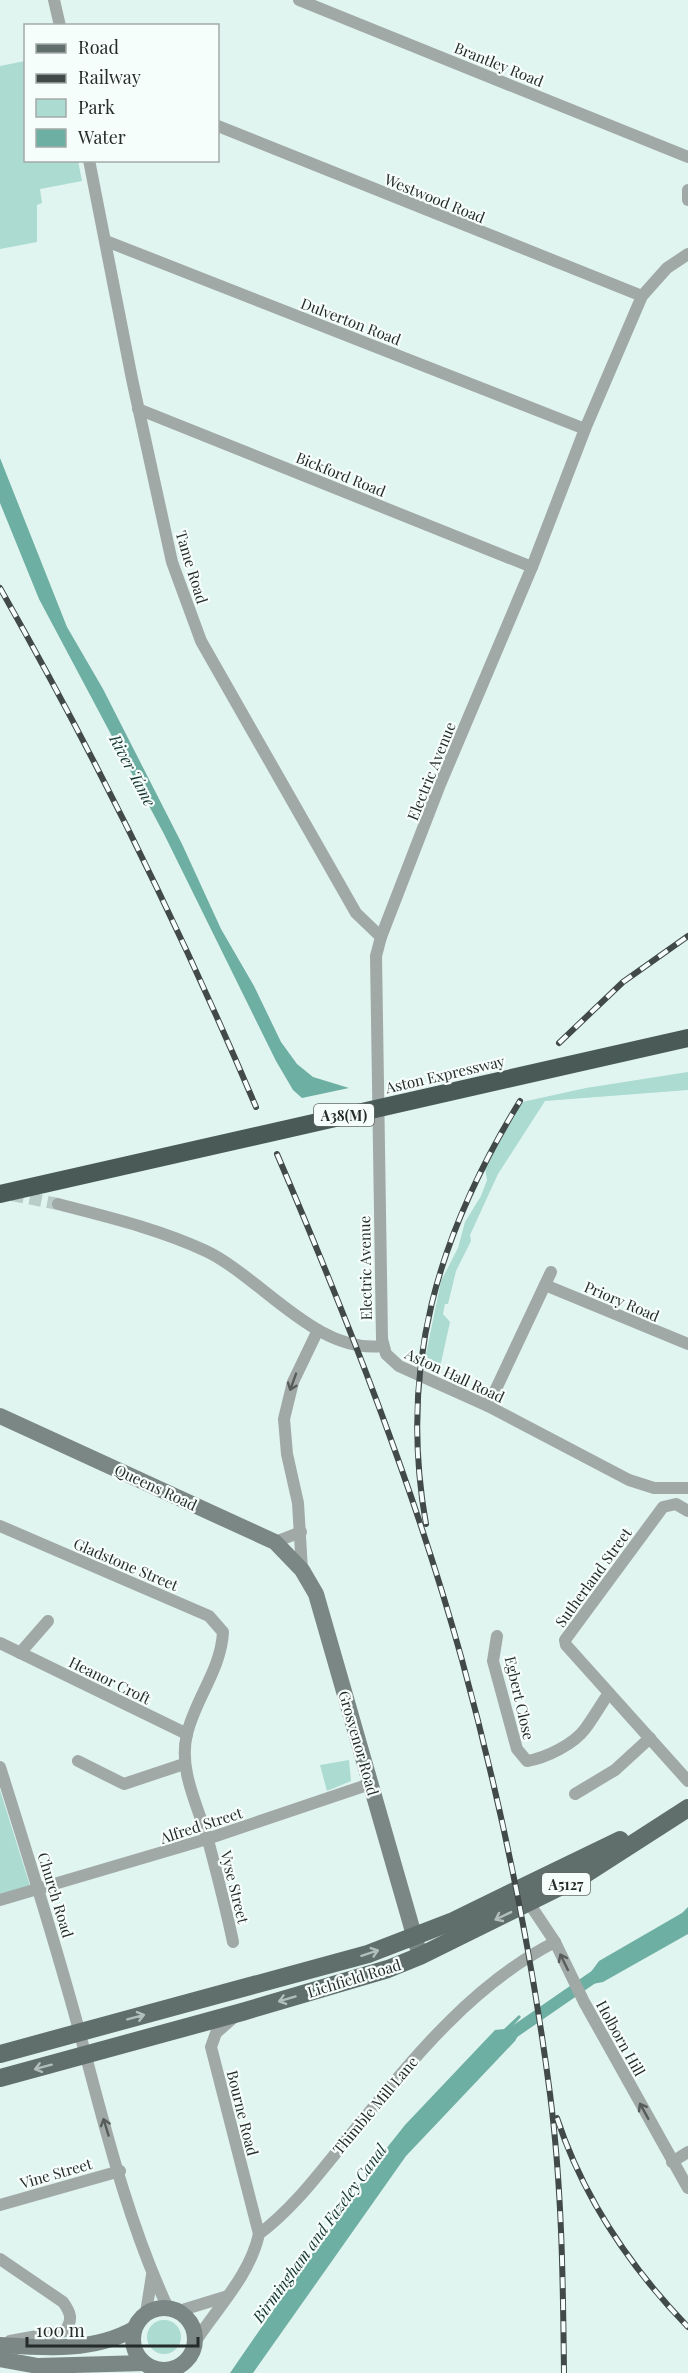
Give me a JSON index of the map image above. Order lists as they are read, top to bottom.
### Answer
{
  "streets": {
    "highway": ["Aston Expressway", "A38(M)"],
    "main road": [
      "Queens Road",
      "Grosvenor Road",
      "A5127",
      "Lichfield Road"
    ],
    "street": [
      "Brantley Road",
      "Westwood Road",
      "Dulverton Road",
      "Bickford Road",
      "Tame Road",
      "Electric Avenue",
      "Priory Road",
      "Aston Hall Road",
      "Gladstone Street",
      "Sutherland Street",
      "Heanor Croft",
      "Egbert Close",
      "Alfred Street",
      "Vyse Street",
      "Church Road",
      "Holborn Hill",
      "Thimble Mill Lane",
      "Bourne Road",
      "Vine Street"
    ]
  },
  "crossings": [
    ["Westwood Road", "Electric Avenue"],
    ["Dulverton Road", "Tame Road"],
    ["Dulverton Road", "Electric Avenue"],
    ["Bickford Road", "Tame Road"],
    ["Bickford Road", "Electric Avenue"],
    ["Tame Road", "Electric Avenue"],
    ["Electric Avenue", "Aston Hall Road"],
    ["Queens Road", "Grosvenor Road"],
    ["Gladstone Street", "Heanor Croft"],
    ["Sutherland Street", "Egbert Close"],
    ["Grosvenor Road", "Alfred Street"],
    ["Grosvenor Road", "Lichfield Road"],
    ["Alfred Street", "Vyse Street"],
    ["Alfred Street", "Church Road"],
    ["Church Road", "Lichfield Road"],
    ["Lichfield Road", "Holborn Hill"],
    ["Lichfield Road", "Bourne Road"],
    ["Holborn Hill", "Thimble Mill Lane"],
    ["Thimble Mill Lane", "Bourne Road"]
  ],
  "one_way": ["Holborn Hill"],
  "water": ["River Tame", "Birmingham and Fazeley Canal"],
  "legend": [
    "Road",
    "Railway",
    "Park",
    "Water"
  ],
  "scale_bar": "100 m"
}
